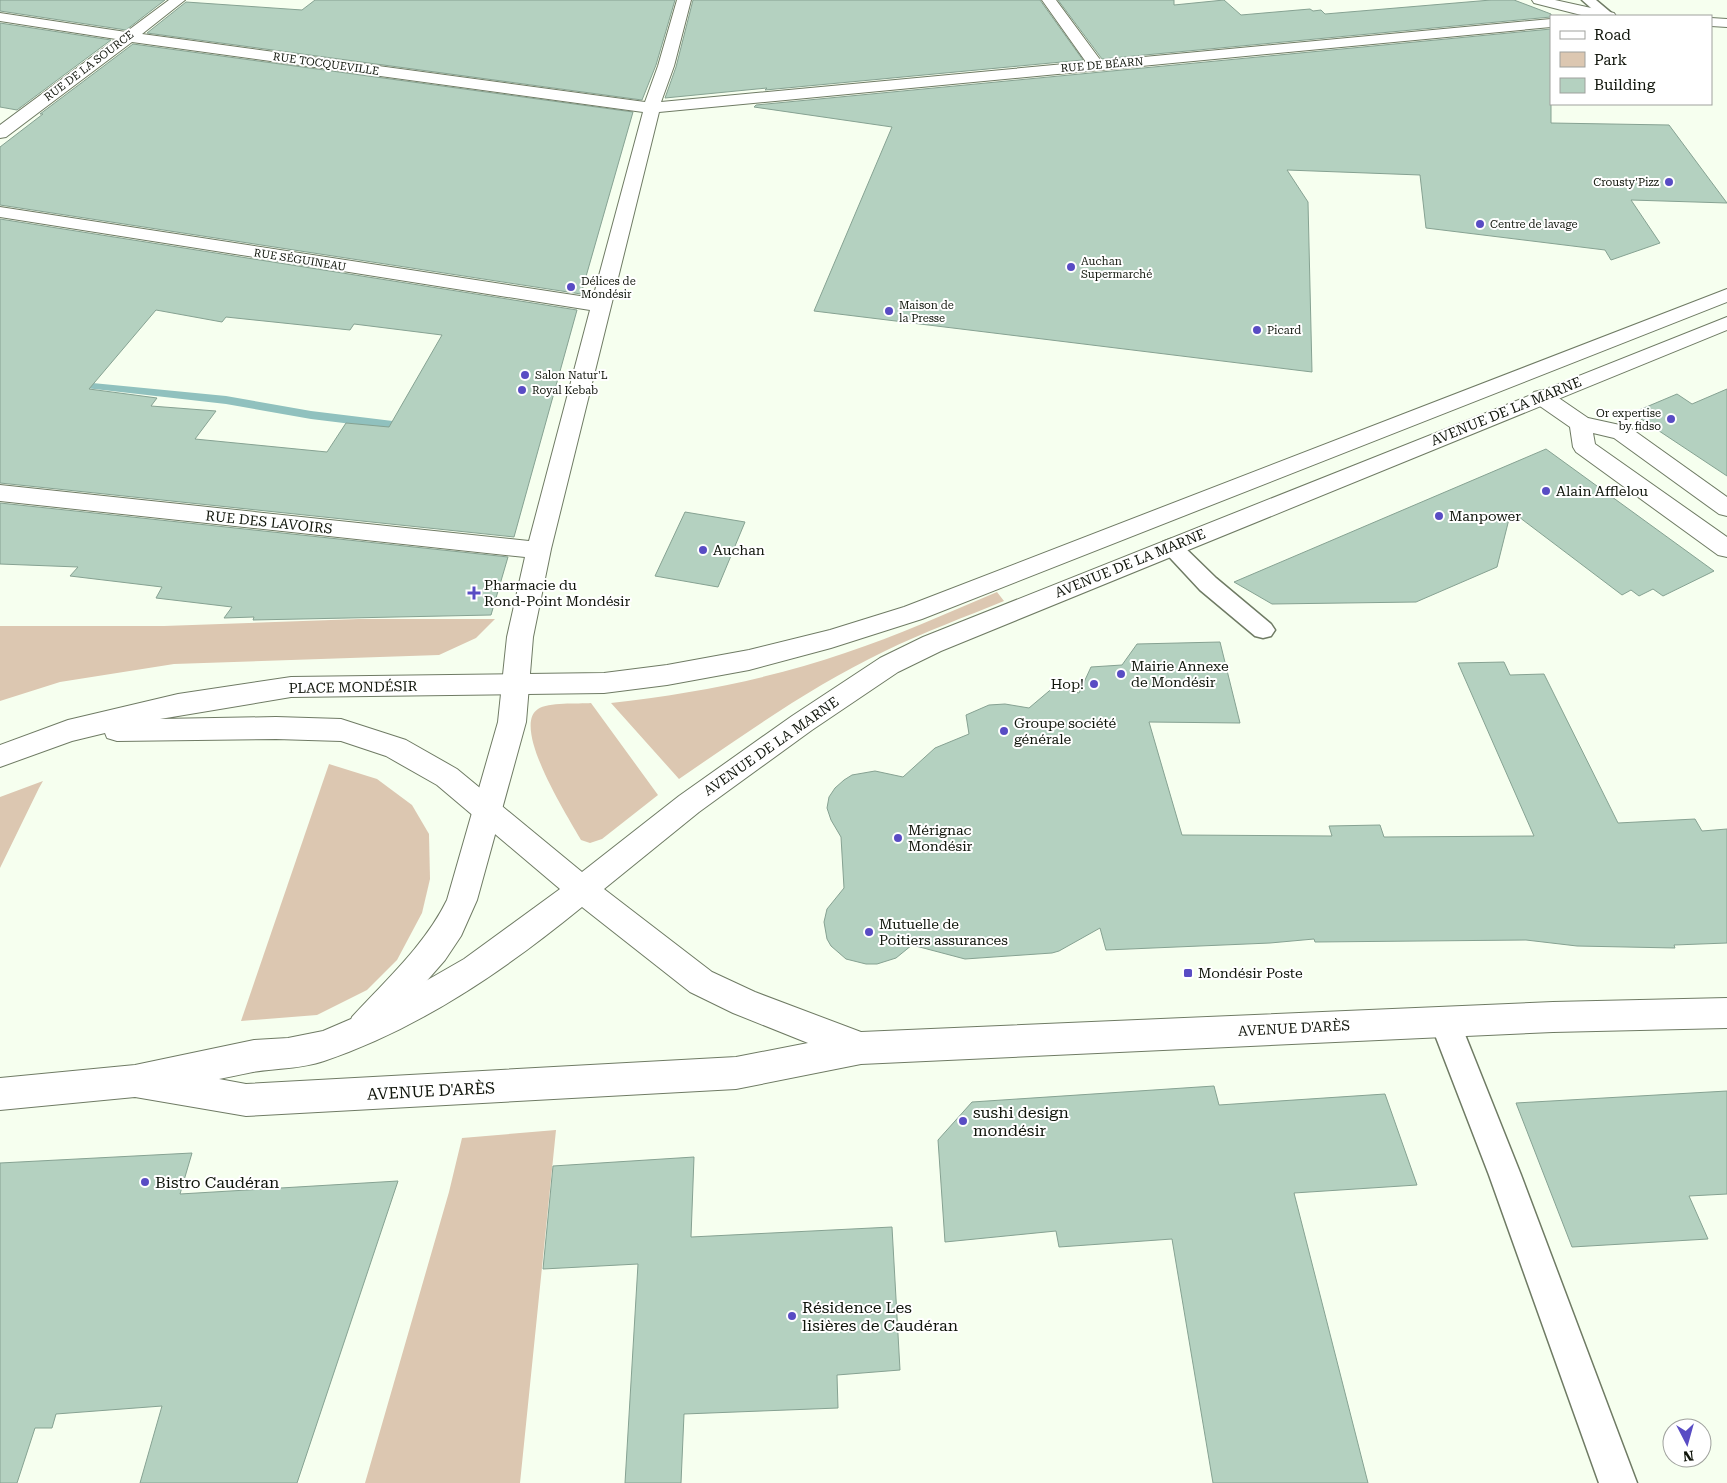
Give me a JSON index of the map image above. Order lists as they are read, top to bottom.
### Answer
{
  "streets": {
    "street": [
      "RUE TOCQUEVILLE",
      "RUE DE BÉARN",
      "RUE DE LA SOURCE",
      "RUE SÉGUINEAU",
      "AVENUE DE LA MARNE",
      "RUE DES LAVOIRS",
      "PLACE MONDÉSIR",
      "AVENUE D'ARÈS"
    ]
  },
  "crossings": [
    ["RUE TOCQUEVILLE", "RUE DE BÉARN"],
    ["RUE TOCQUEVILLE", "RUE DE LA SOURCE"],
    ["AVENUE DE LA MARNE", "PLACE MONDÉSIR"],
    ["AVENUE DE LA MARNE", "AVENUE D'ARÈS"],
    ["PLACE MONDÉSIR", "AVENUE D'ARÈS"]
  ],
  "places": {
    "other": [
      "Crousty'Pizz",
      "Centre de lavage",
      "Auchan Supermarché",
      "Délices de Mondésir",
      "Maison de la Presse",
      "Picard",
      "Salon Natur'L",
      "Royal Kebab",
      "Or expertise by fidso",
      "Alain Afflelou",
      "Manpower",
      "Auchan",
      "Mairie Annexe de Mondésir",
      "Hop!",
      "Groupe société générale",
      "Mérignac Mondésir",
      "Mutuelle de Poitiers assurances",
      "sushi design mondésir",
      "Bistro Caudéran",
      "Résidence Les lisières de Caudéran"
    ],
    "health": ["Pharmacie du Rond-Point Mondésir"],
    "transit": ["Mondésir Poste"]
  },
  "legend": ["Road", "Park", "Building"],
  "north": "bottom"
}
